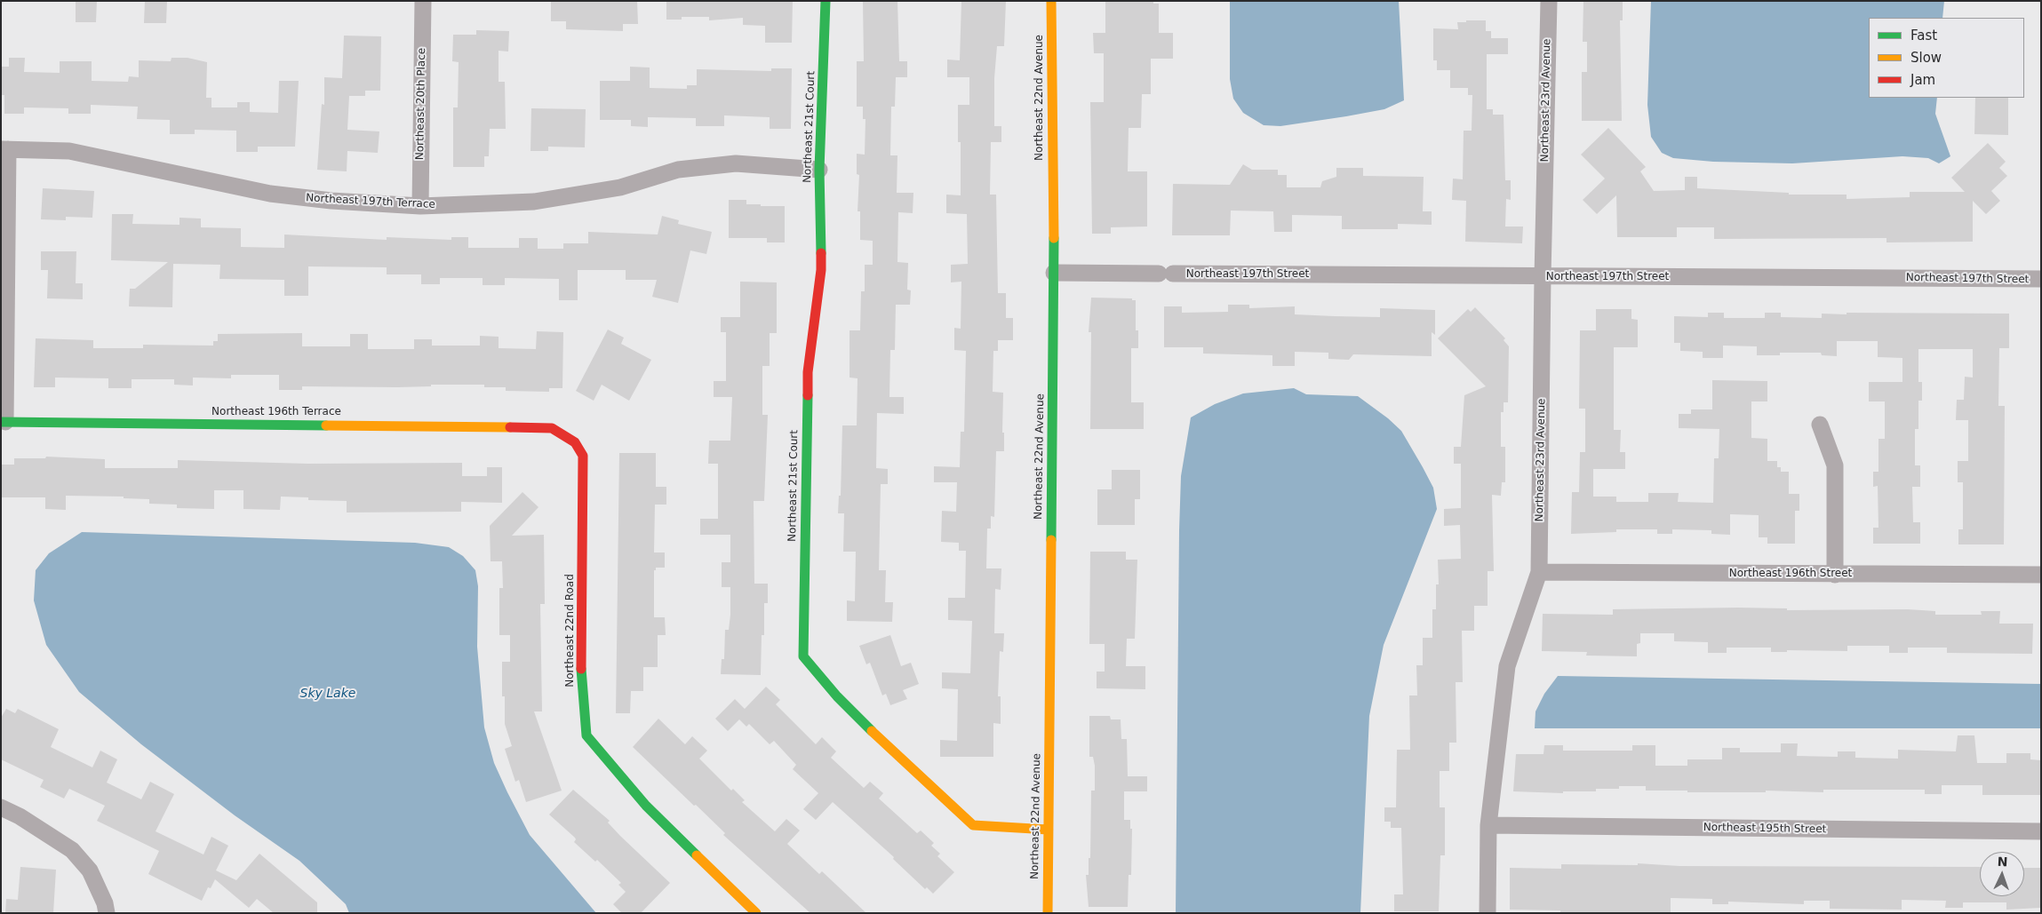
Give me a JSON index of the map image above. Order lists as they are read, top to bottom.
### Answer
{
  "streets": {
    "street": [
      "Northeast 22nd Avenue",
      "Northeast 23rd Avenue",
      "Northeast 20th Place",
      "Northeast 21st Court",
      "Northeast 197th Terrace",
      "Northeast 197th Street",
      "Northeast 196th Terrace",
      "Northeast 196th Street",
      "Northeast 22nd Road",
      "Northeast 195th Street"
    ]
  },
  "crossings": [
    ["Northeast 22nd Avenue", "Northeast 21st Court"],
    ["Northeast 22nd Avenue", "Northeast 197th Street"],
    ["Northeast 23rd Avenue", "Northeast 197th Street"],
    ["Northeast 23rd Avenue", "Northeast 196th Street"],
    ["Northeast 23rd Avenue", "Northeast 195th Street"],
    ["Northeast 20th Place", "Northeast 197th Terrace"],
    ["Northeast 21st Court", "Northeast 197th Terrace"],
    ["Northeast 196th Terrace", "Northeast 22nd Road"]
  ],
  "water": ["Sky Lake"],
  "legend": ["Fast", "Slow", "Jam"],
  "north": "top"
}
